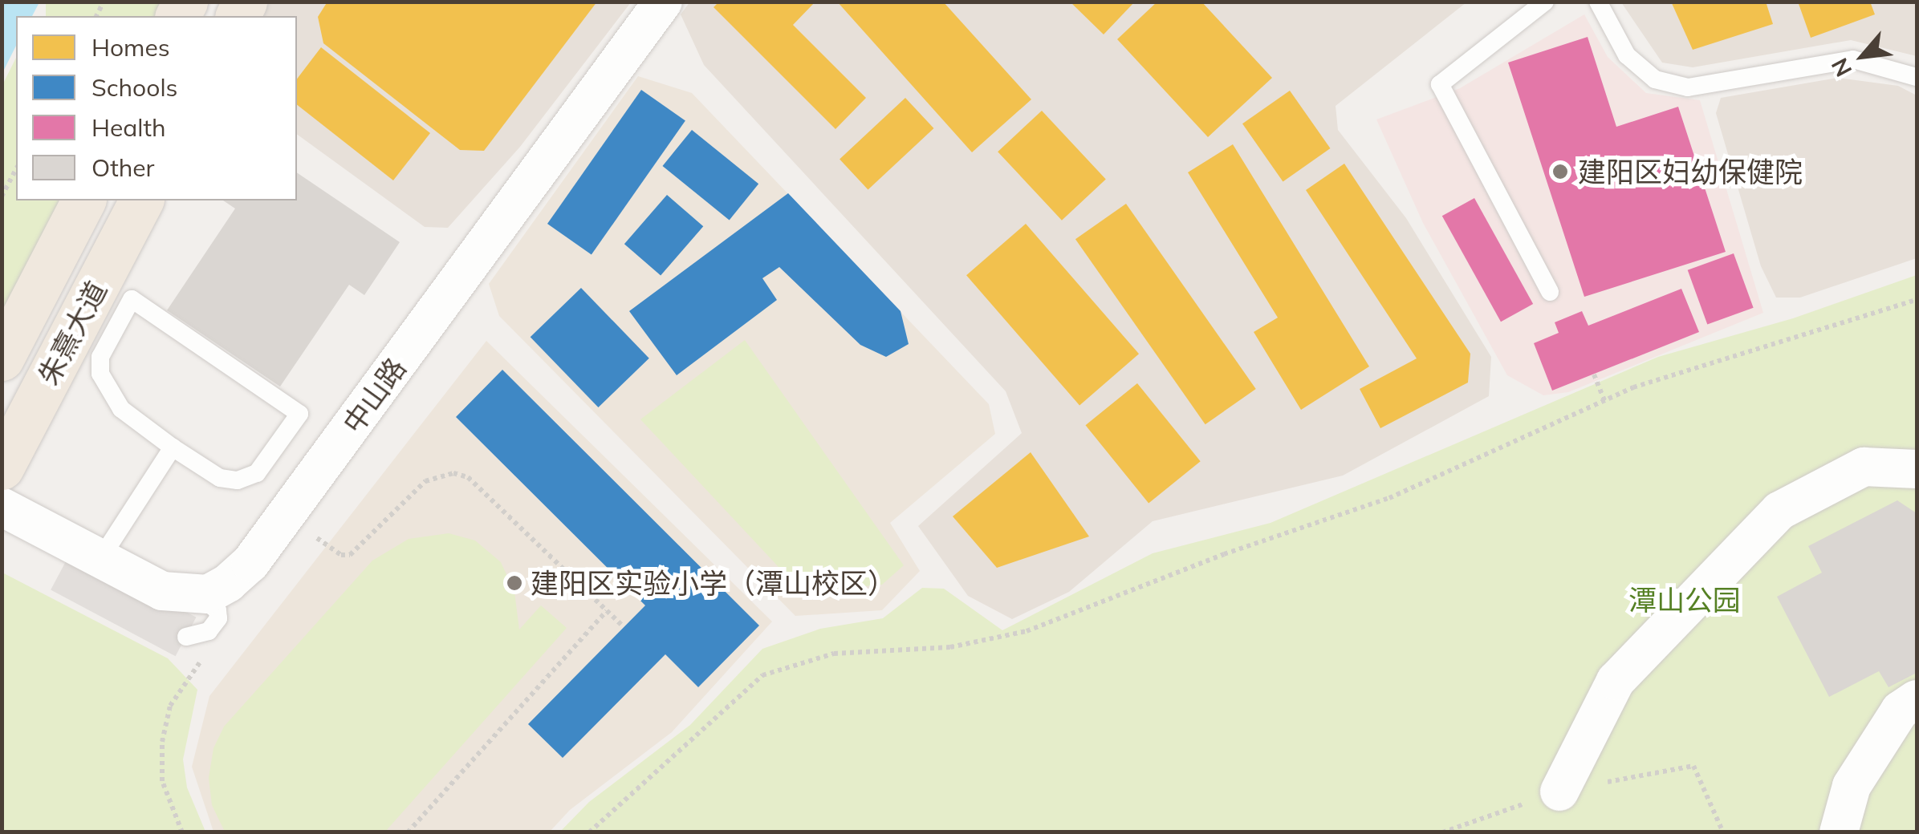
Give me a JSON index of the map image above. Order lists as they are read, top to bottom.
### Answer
{
  "streets": {
    "highway": ["朱熹大道"],
    "street": ["中山路"]
  },
  "parks": ["潭山公园"],
  "places": ["建阳区妇幼保健院", "建阳区实验小学（潭山校区）"],
  "legend": [
    "Homes",
    "Schools",
    "Health",
    "Other"
  ],
  "north": "bottom left"
}
